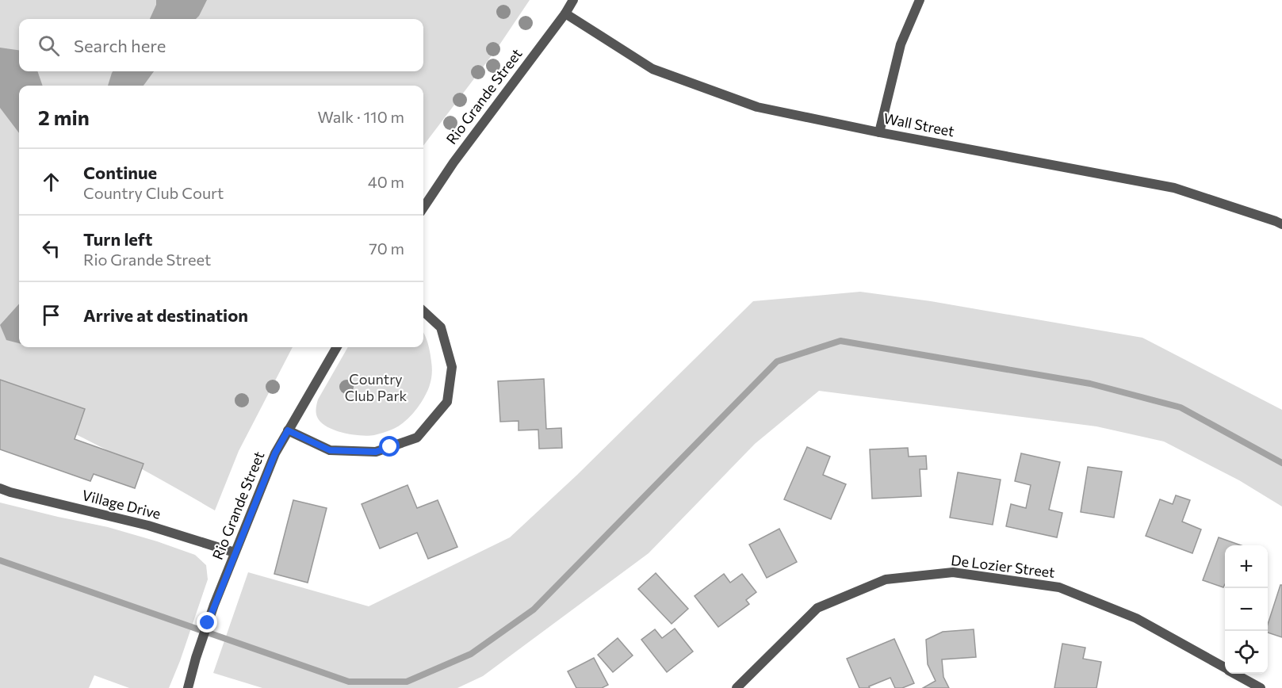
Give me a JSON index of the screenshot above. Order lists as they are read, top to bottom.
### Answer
{
  "streets": {
    "street": [
      "Rio Grande Street",
      "Wall Street",
      "Village Drive",
      "De Lozier Street"
    ]
  },
  "crossings": [
    ["Rio Grande Street", "Wall Street"],
    ["Rio Grande Street", "Village Drive"]
  ],
  "parks": ["Country Club Park"],
  "page": {
    "search": "Search here",
    "heading": ["2 min", "Walk · 110 m"],
    "list": [
      ["Continue", "Country Club Court", "40 m"],
      ["Turn left", "Rio Grande Street", "70 m"],
      "Arrive at destination"
    ],
    "map_buttons": ["+", "−"]
  }
}
